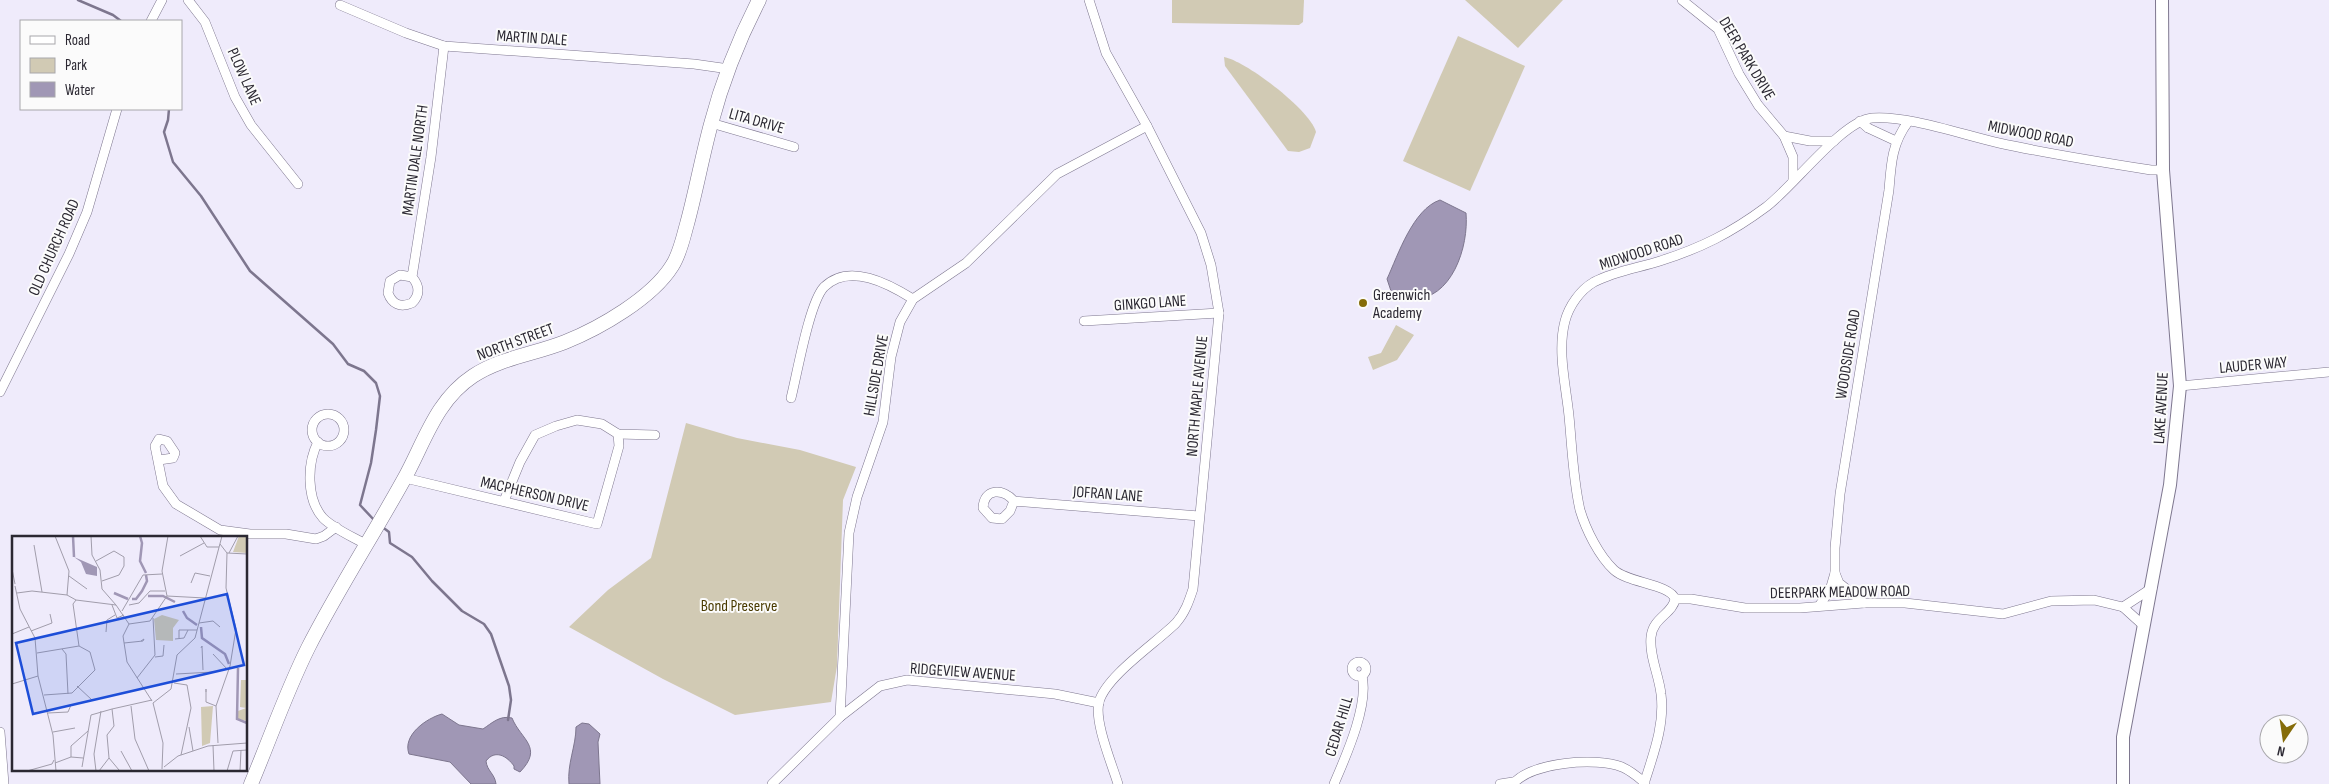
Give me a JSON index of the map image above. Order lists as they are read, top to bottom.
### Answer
{
  "streets": {
    "main road": ["NORTH STREET", "LAKE AVENUE"],
    "street": [
      "MARTIN DALE",
      "DEER PARK DRIVE",
      "PLOW LANE",
      "LITA DRIVE",
      "MIDWOOD ROAD",
      "MARTIN DALE NORTH",
      "OLD CHURCH ROAD",
      "GINKGO LANE",
      "WOODSIDE ROAD",
      "LAUDER WAY",
      "HILLSIDE DRIVE",
      "NORTH MAPLE AVENUE",
      "MACPHERSON DRIVE",
      "JOFRAN LANE",
      "DEERPARK MEADOW ROAD",
      "RIDGEVIEW AVENUE",
      "CEDAR HILL"
    ]
  },
  "crossings": [
    ["MARTIN DALE", "MARTIN DALE NORTH"],
    ["MARTIN DALE", "NORTH STREET"],
    ["DEER PARK DRIVE", "MIDWOOD ROAD"],
    ["LITA DRIVE", "NORTH STREET"],
    ["MIDWOOD ROAD", "WOODSIDE ROAD"],
    ["MIDWOOD ROAD", "LAKE AVENUE"],
    ["MIDWOOD ROAD", "DEERPARK MEADOW ROAD"],
    ["GINKGO LANE", "NORTH MAPLE AVENUE"],
    ["NORTH STREET", "MACPHERSON DRIVE"],
    ["WOODSIDE ROAD", "DEERPARK MEADOW ROAD"],
    ["LAUDER WAY", "LAKE AVENUE"],
    ["HILLSIDE DRIVE", "NORTH MAPLE AVENUE"],
    ["HILLSIDE DRIVE", "RIDGEVIEW AVENUE"],
    ["NORTH MAPLE AVENUE", "JOFRAN LANE"],
    ["NORTH MAPLE AVENUE", "RIDGEVIEW AVENUE"],
    ["LAKE AVENUE", "DEERPARK MEADOW ROAD"]
  ],
  "parks": ["Bond Preserve"],
  "places": ["Greenwich Academy"],
  "legend": ["Road", "Park", "Water"],
  "north": "bottom"
}
